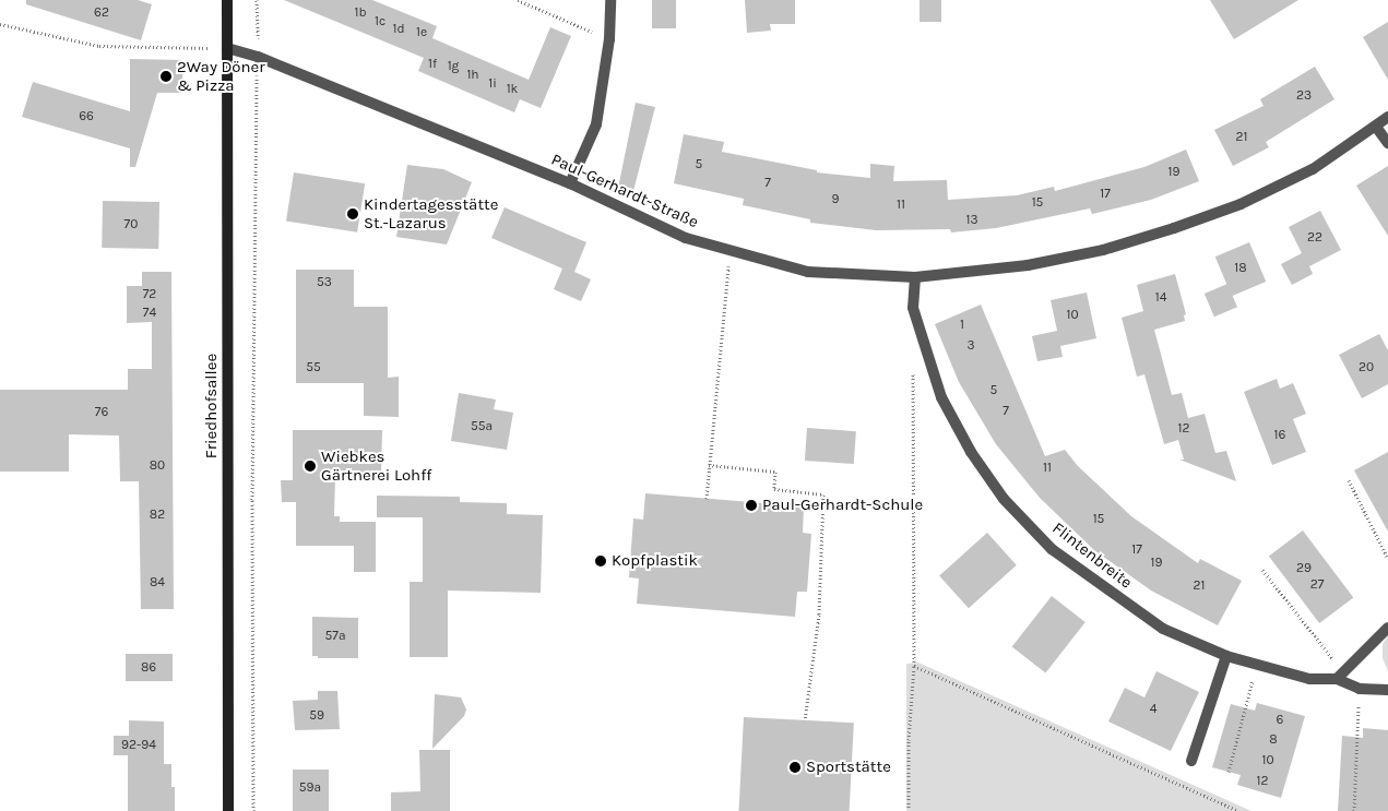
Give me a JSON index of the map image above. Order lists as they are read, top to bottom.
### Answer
{
  "streets": {
    "street": ["Paul-Gerhardt-Straße", "Friedhofsallee", "Flintenbreite"]
  },
  "crossings": [
    ["Paul-Gerhardt-Straße", "Friedhofsallee"],
    ["Paul-Gerhardt-Straße", "Flintenbreite"]
  ],
  "places": [
    "2Way Döner & Pizza",
    "Kindertagesstätte St.-Lazarus",
    "Wiebkes Gärtnerei Lohff",
    "Paul-Gerhardt-Schule",
    "Kopfplastik",
    "Sportstätte"
  ],
  "house_numbers": [
    "62",
    "1b",
    "1c",
    "1d",
    "1e",
    "1f",
    "1g",
    "1h",
    "1i",
    "1k",
    "23",
    "66",
    "21",
    "5",
    "19",
    "7",
    "17",
    "9",
    "15",
    "11",
    "13",
    "70",
    "22",
    "18",
    "53",
    "72",
    "14",
    "74",
    "10",
    "1",
    "3",
    "55",
    "20",
    "5",
    "7",
    "76",
    "55a",
    "12",
    "16",
    "80",
    "11",
    "82",
    "15",
    "17",
    "19",
    "29",
    "84",
    "27",
    "21",
    "57a",
    "86",
    "4",
    "59",
    "6",
    "8",
    "92-94",
    "10",
    "12",
    "59a"
  ]
}
